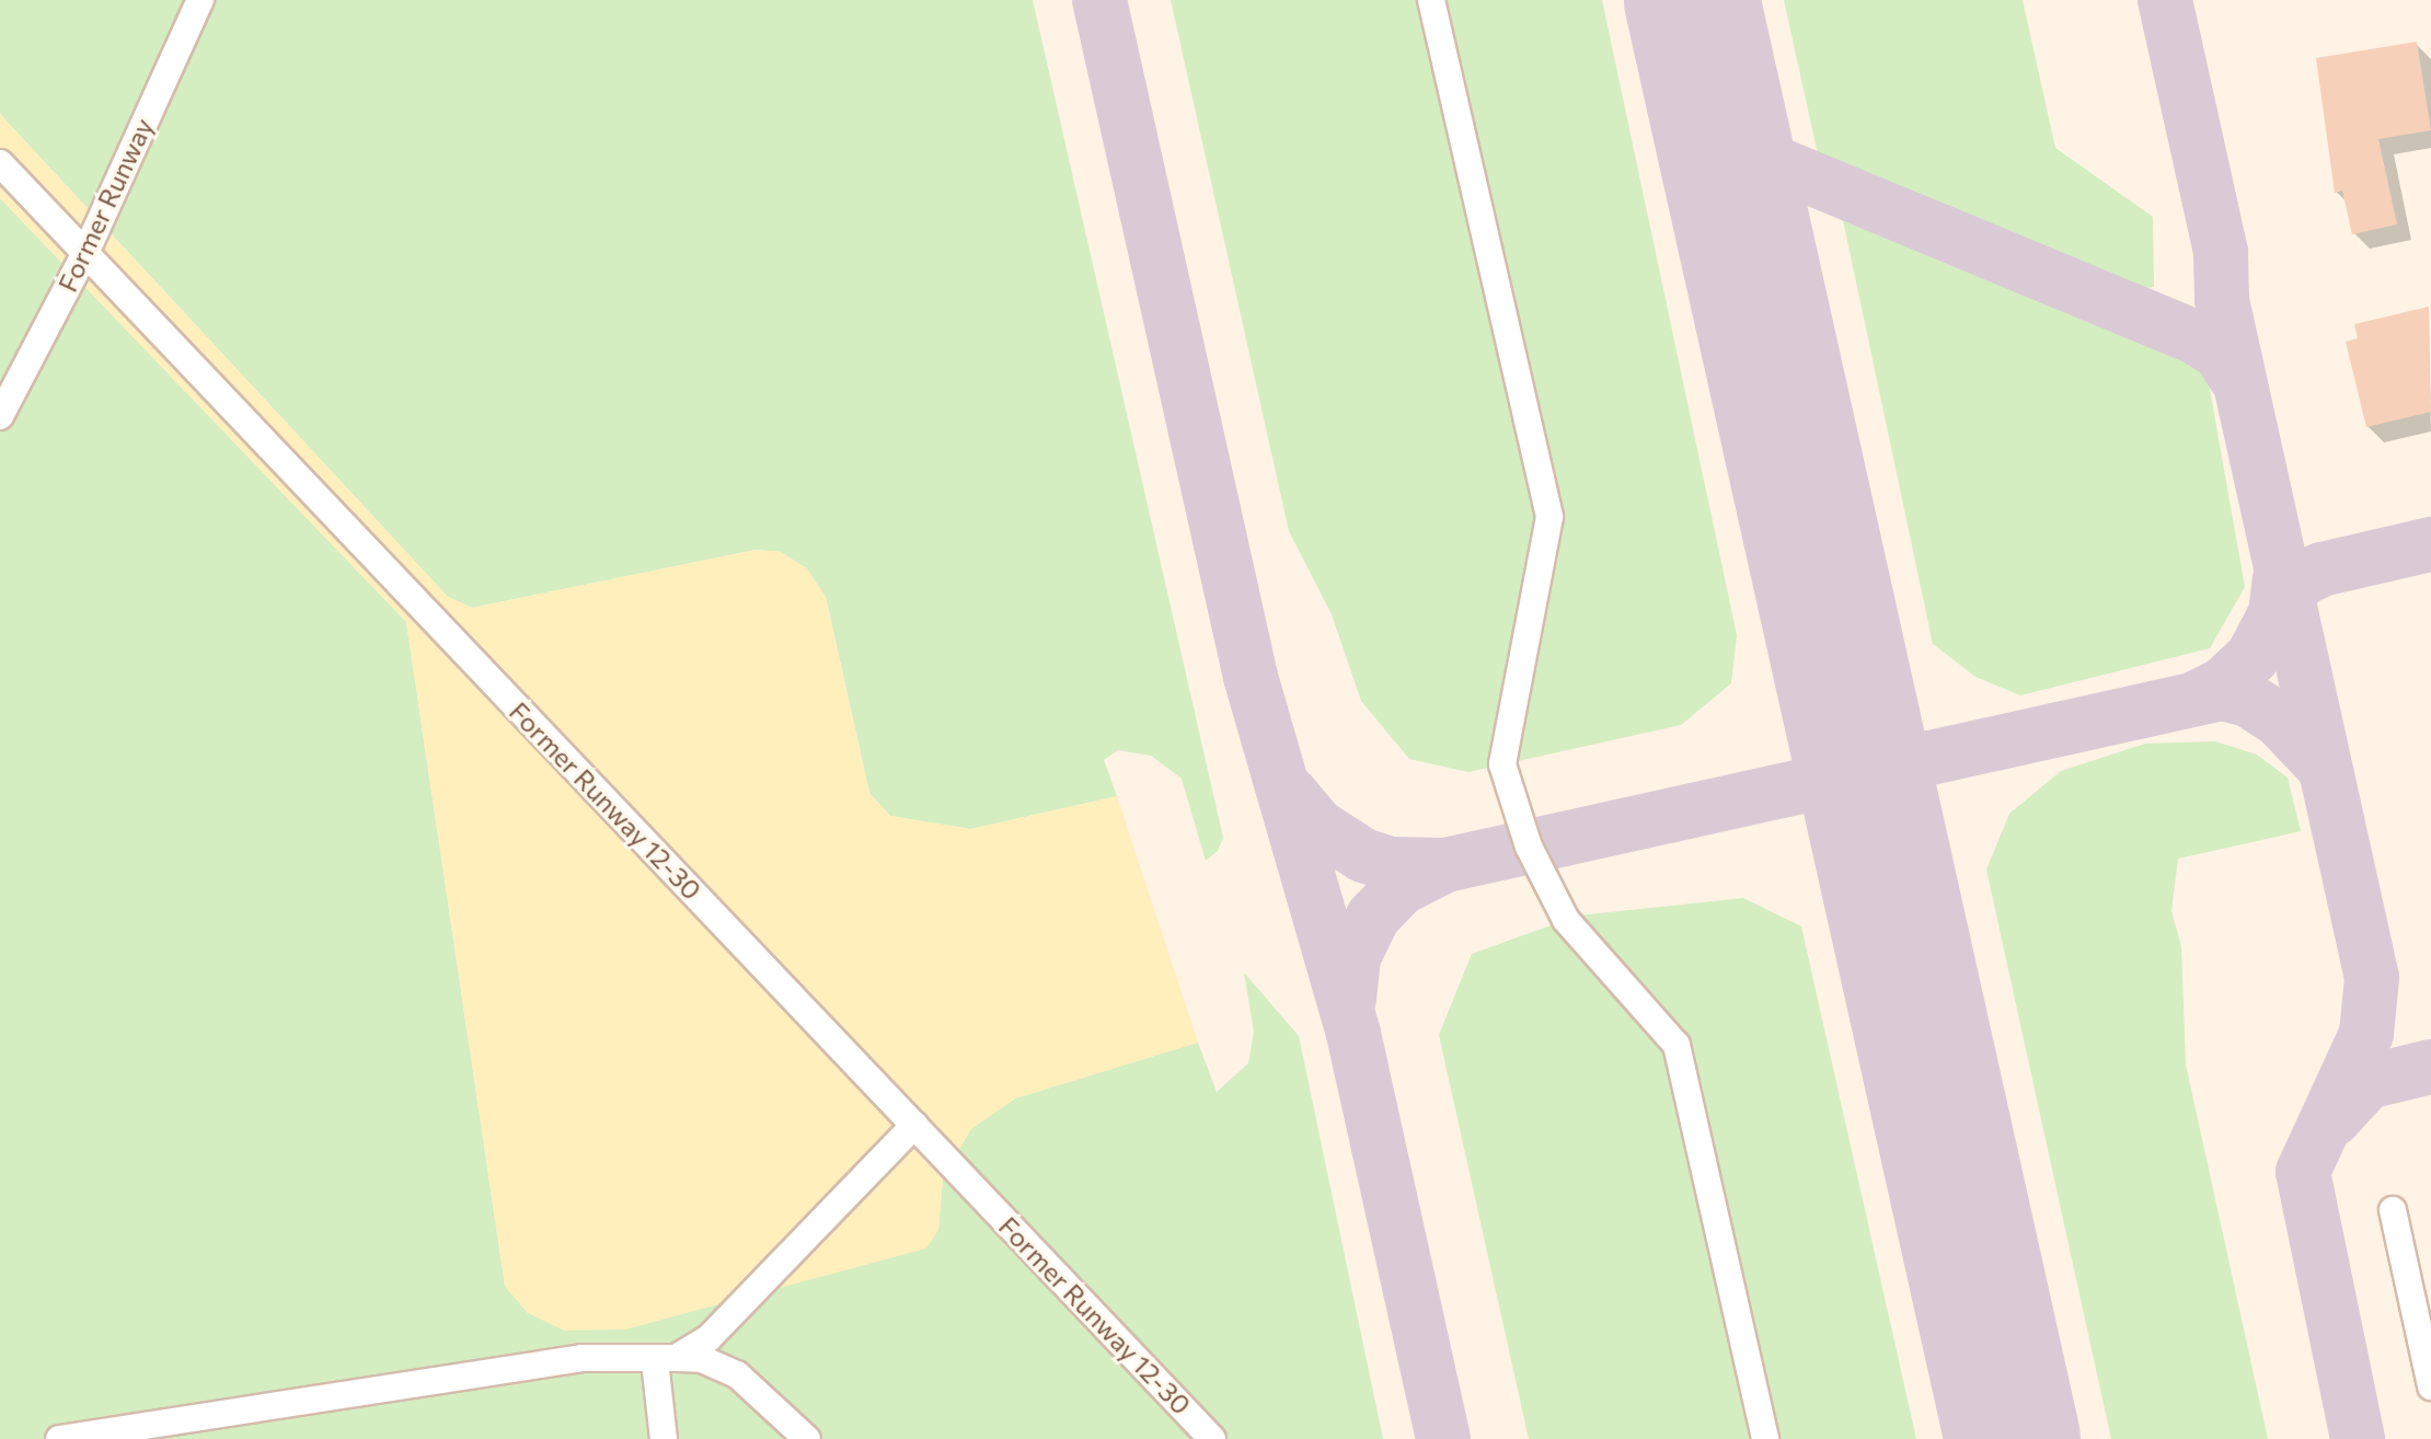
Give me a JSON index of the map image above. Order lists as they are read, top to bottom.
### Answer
{
  "streets": {
    "lane": ["Former Runway", "Former Runway 12-30"]
  },
  "crossings": [
    ["Former Runway", "Former Runway 12-30"]
  ]
}
